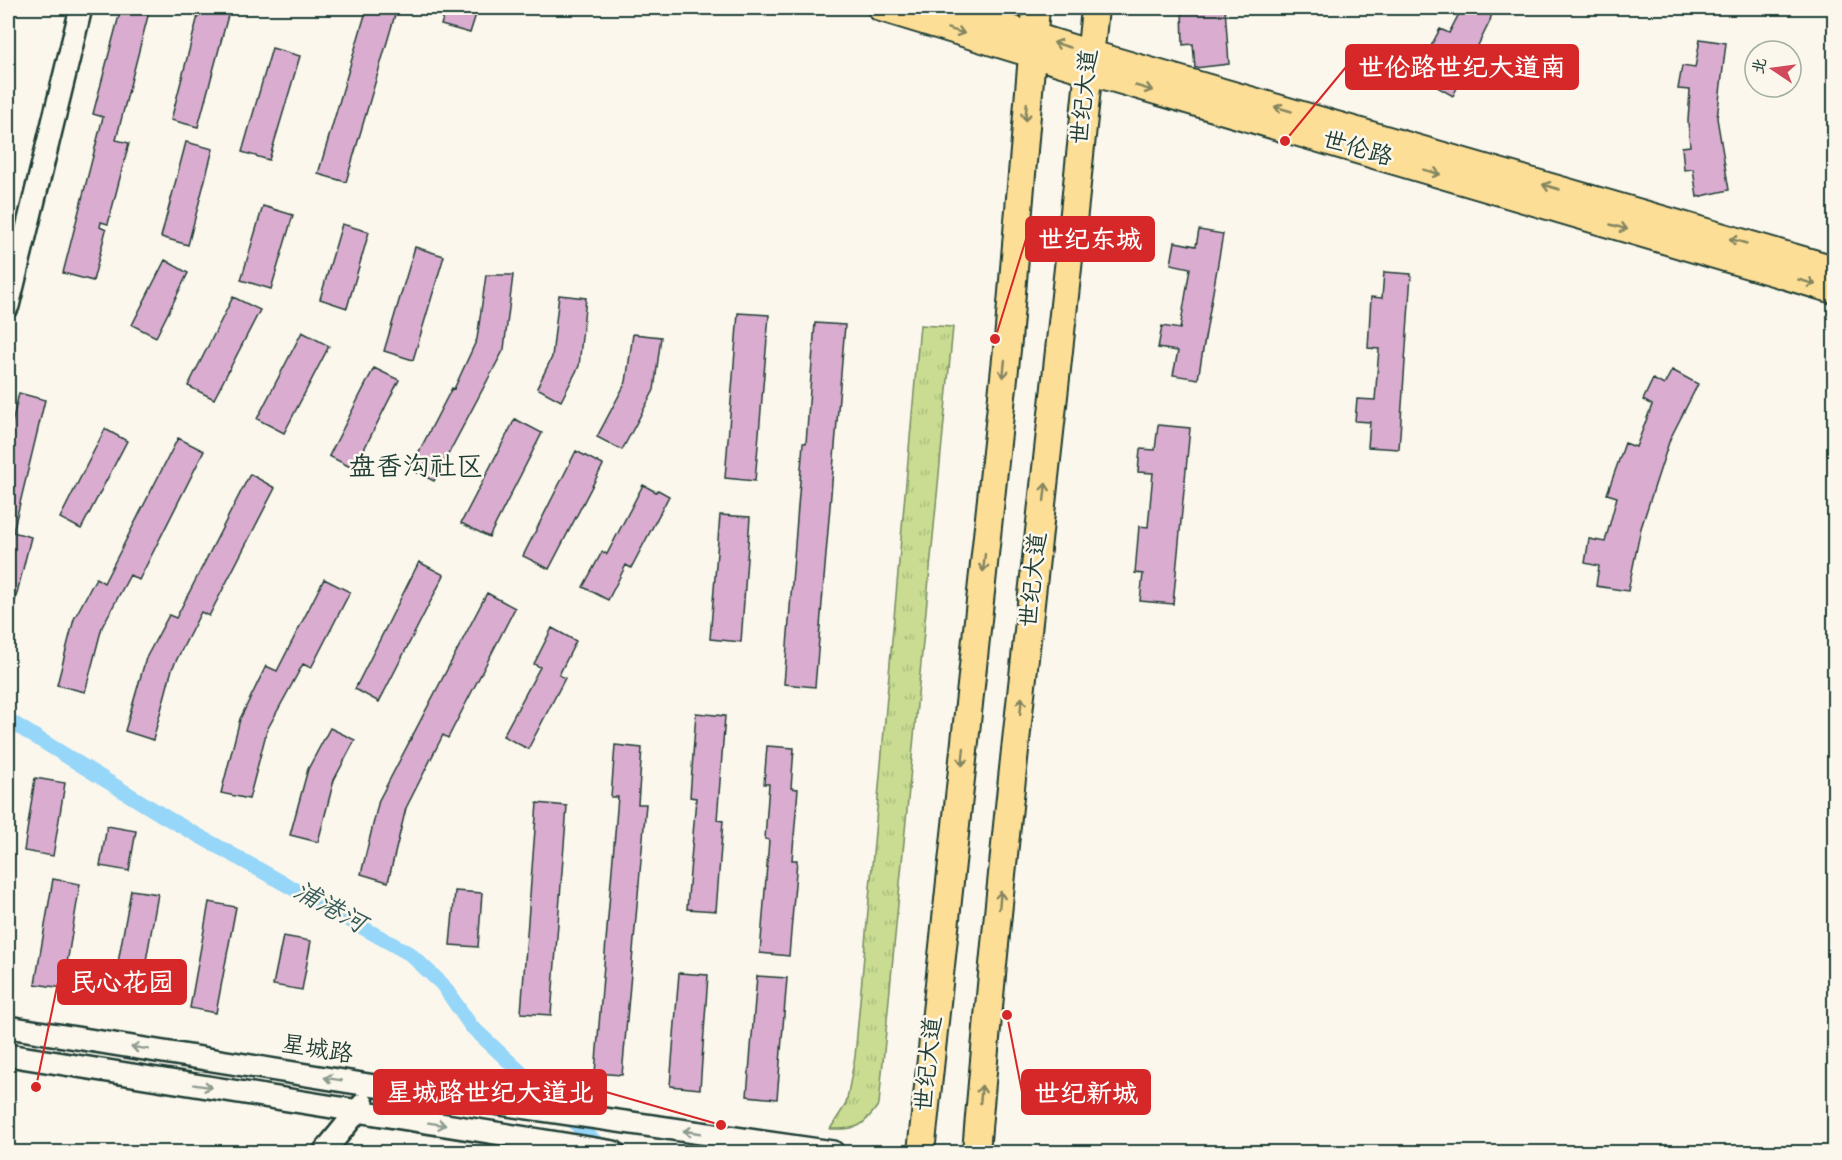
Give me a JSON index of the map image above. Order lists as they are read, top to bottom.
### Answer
{
  "streets": {
    "main road": ["世纪大道", "世伦路"],
    "street": ["星城路"]
  },
  "crossings": [
    ["世纪大道", "世伦路"]
  ],
  "districts": ["盘香沟社区"],
  "water": ["浦港河"],
  "places": [
    "世伦路世纪大道南",
    "世纪东城",
    "世纪新城",
    "民心花园",
    "星城路世纪大道北"
  ],
  "north": "left"
}
